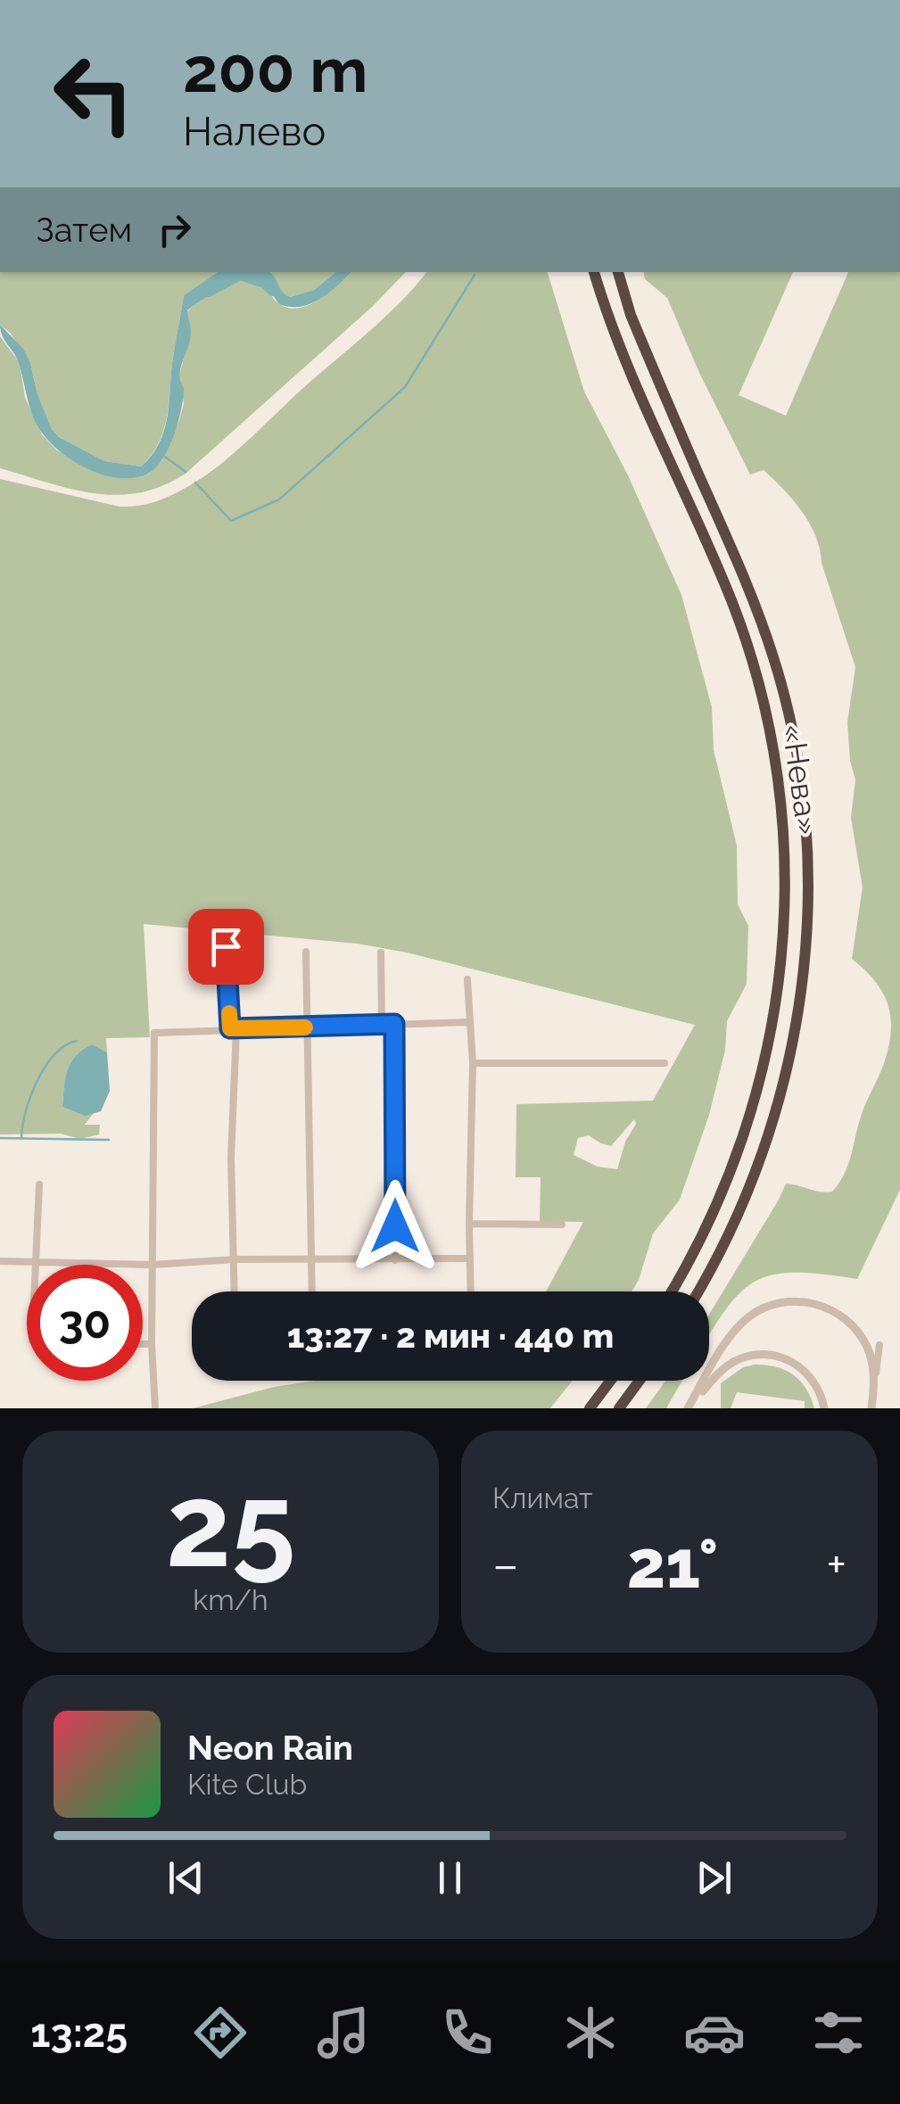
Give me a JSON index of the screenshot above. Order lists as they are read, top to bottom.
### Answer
{
  "streets": {
    "highway": ["«Нева»"]
  },
  "page": {
    "turn": ["200 m", "Налево"],
    "then": "Затем",
    "limit": "30",
    "trip": "13:27 · 2 мин · 440 m",
    "tile": [
      ["25", "km/h"],
      "Климат"
    ],
    "heat": ["−", "21°", "+"],
    "song": ["Neon Rain", "Kite Club"],
    "tabs": "13:25"
  }
}
